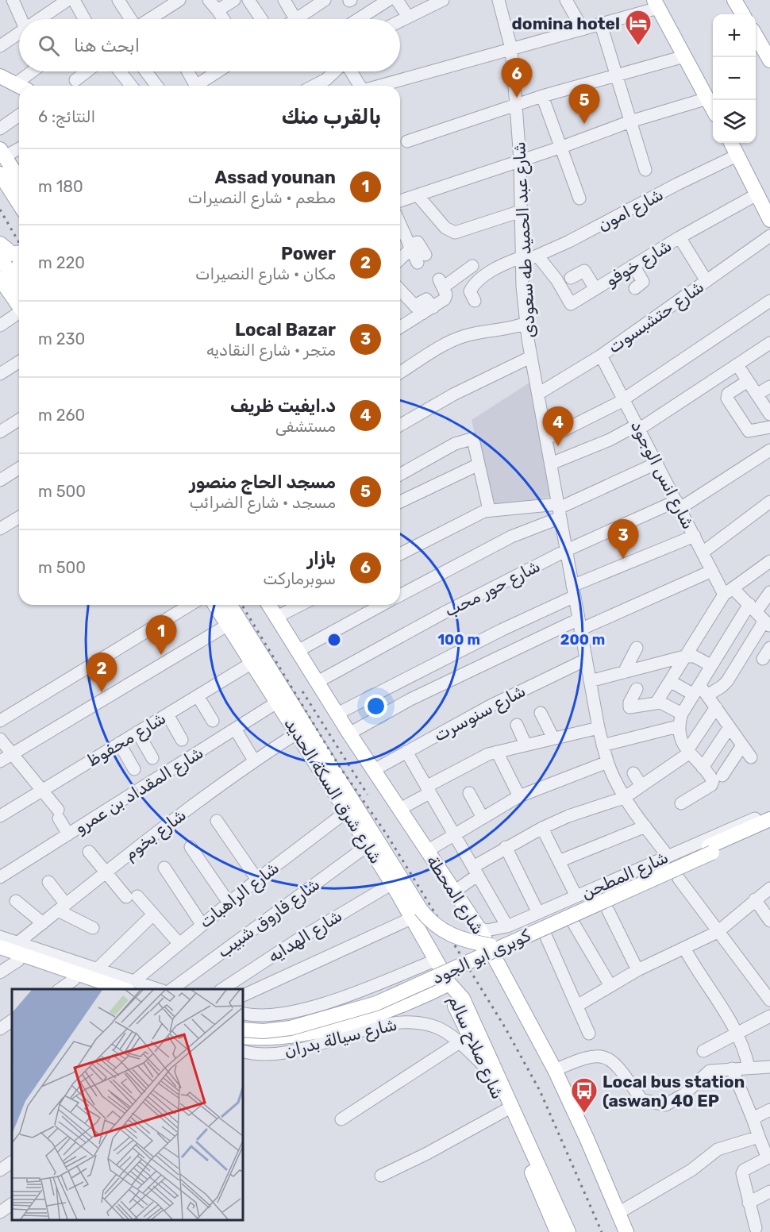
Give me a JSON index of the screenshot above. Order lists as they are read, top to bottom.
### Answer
{
  "streets": {
    "main road": [
      "شارع شرق السكة الحديد",
      "شارع المحطة",
      "كوبرى ابو الجود",
      "شارع سيالة بدران",
      "شارع صلاح سالم"
    ],
    "street": [
      "شارع امون",
      "شارع عبد الحميد طه سعودى",
      "شارع خوفو",
      "شارع حتشبسوت",
      "شارع انس الوجود",
      "شارع حور محب",
      "شارع سنوسرت",
      "شارع محفوظ",
      "شارع المقداد بن عمرو",
      "شارع بخوم",
      "شارع المطحن",
      "شارع الراهبات",
      "شارع فاروق شبيب",
      "شارع الهدايه"
    ]
  },
  "crossings": [
    ["شارع امون", "شارع عبد الحميد طه سعودى"],
    ["شارع امون", "شارع خوفو"],
    ["شارع عبد الحميد طه سعودى", "شارع حتشبسوت"],
    ["شارع عبد الحميد طه سعودى", "شارع حور محب"],
    ["شارع عبد الحميد طه سعودى", "شارع سنوسرت"],
    ["شارع عبد الحميد طه سعودى", "شارع المطحن"],
    ["شارع حتشبسوت", "شارع انس الوجود"],
    ["شارع انس الوجود", "شارع حور محب"],
    ["شارع حور محب", "شارع المحطة"],
    ["شارع سنوسرت", "شارع المحطة"],
    ["شارع محفوظ", "شارع شرق السكة الحديد"],
    ["شارع المقداد بن عمرو", "شارع شرق السكة الحديد"],
    ["شارع شرق السكة الحديد", "شارع بخوم"],
    ["شارع شرق السكة الحديد", "شارع الراهبات"],
    ["شارع شرق السكة الحديد", "شارع فاروق شبيب"],
    ["شارع شرق السكة الحديد", "شارع الهدايه"],
    ["شارع شرق السكة الحديد", "شارع سيالة بدران"],
    ["شارع شرق السكة الحديد", "شارع صلاح سالم"],
    ["شارع المطحن", "شارع المحطة"],
    ["شارع سيالة بدران", "شارع صلاح سالم"]
  ],
  "places": {
    "hotel": ["domina hotel"],
    "bus stop": ["Local bus station (aswan) 40 EP"]
  },
  "page": {
    "map_buttons": ["+", "−"],
    "search": "ابحث هنا",
    "pins": [
      "6",
      "5",
      "4",
      "3",
      "1",
      "2"
    ],
    "heading": ["بالقرب منك", "النتائج: 6"],
    "list": [
      {
        "mark": "1",
        "name": "Assad younan",
        "note": "مطعم · شارع النصيرات",
        "value": "180 m"
      },
      {
        "mark": "2",
        "name": "Power",
        "note": "مكان · شارع النصيرات",
        "value": "220 m"
      },
      {
        "mark": "3",
        "name": "Local Bazar",
        "note": "متجر · شارع النقاديه",
        "value": "230 m"
      },
      {
        "mark": "4",
        "name": "د.ايفيت ظريف",
        "note": "مستشفى",
        "value": "260 m"
      },
      {
        "mark": "5",
        "name": "مسجد الحاج منصور",
        "note": "مسجد · شارع الضرائب",
        "value": "500 m"
      },
      {
        "mark": "6",
        "name": "بازار",
        "note": "سوبرماركت",
        "value": "500 m"
      }
    ]
  },
  "rings": ["100 m", "200 m"]
}
